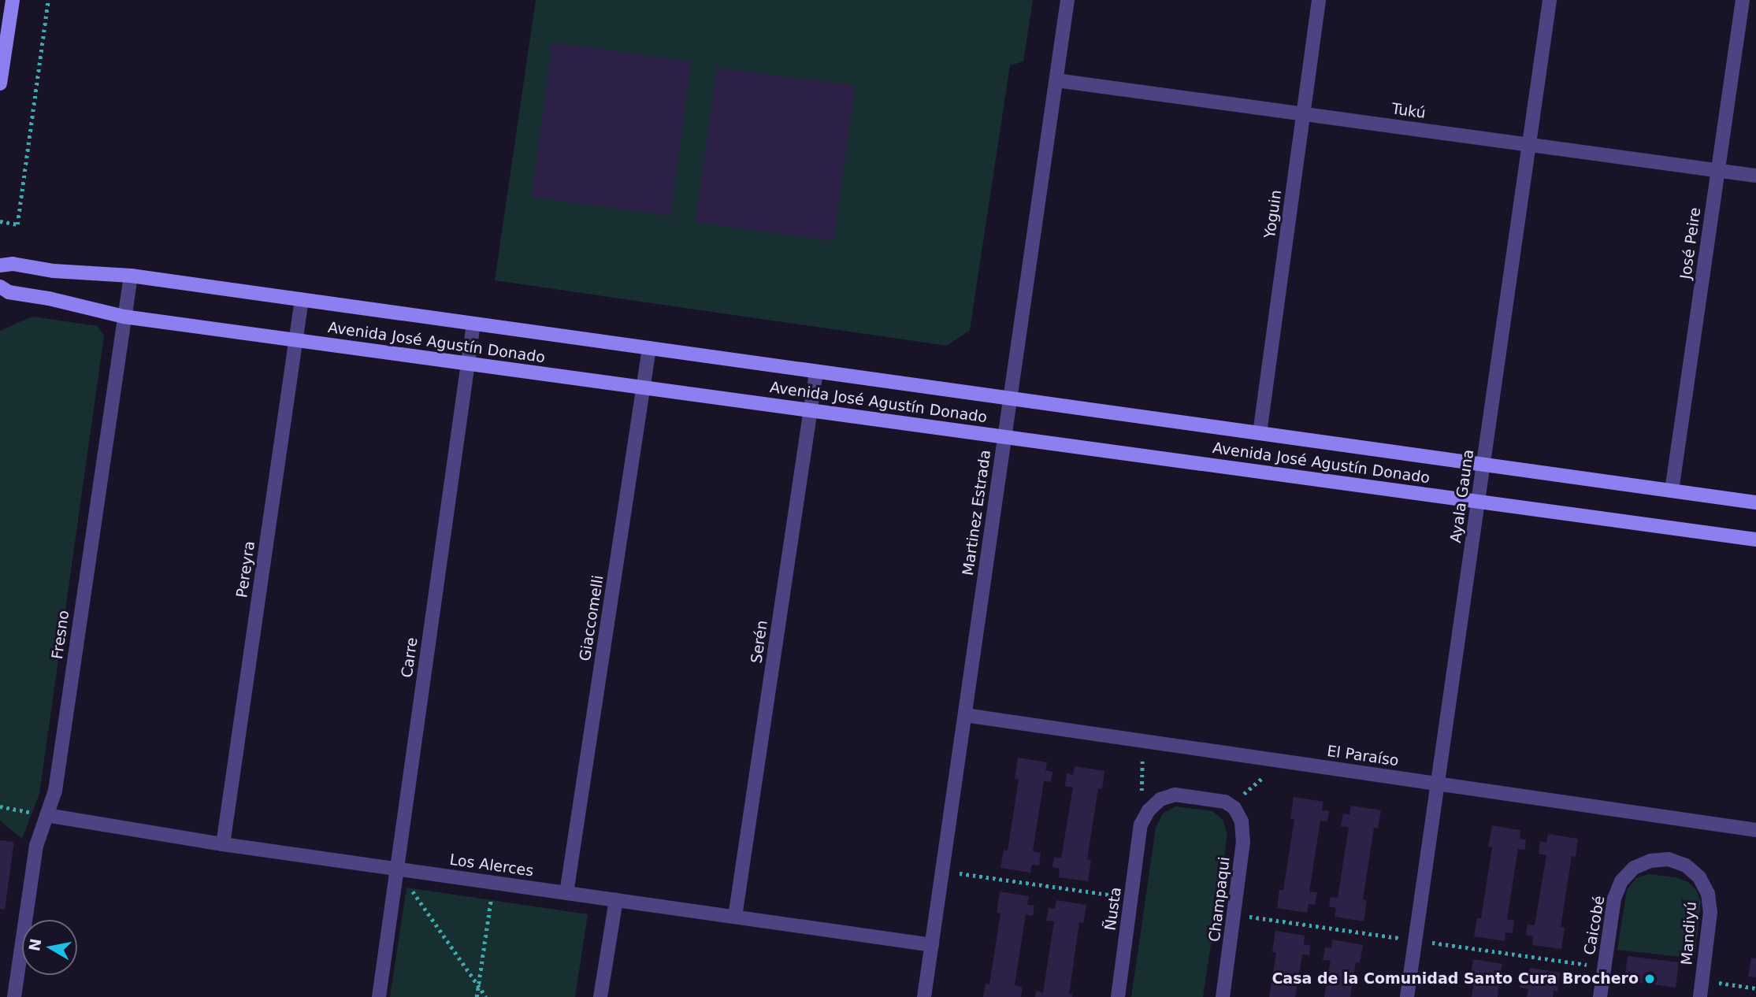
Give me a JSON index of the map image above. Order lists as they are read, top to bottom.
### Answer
{
  "streets": {
    "street": [
      "Tukú",
      "Yoguin",
      "José Peire",
      "Avenida José Agustín Donado",
      "Ayala Gauna",
      "Martinez Estrada",
      "Pereyra",
      "Giaccomelli",
      "Fresno",
      "Serén",
      "Carre",
      "El Paraíso",
      "Los Alerces",
      "Champaqui",
      "Ñusta",
      "Caicobé",
      "Mandiyú"
    ]
  },
  "crossings": [
    ["Tukú", "Yoguin"],
    ["Tukú", "José Peire"],
    ["Tukú", "Ayala Gauna"],
    ["Tukú", "Martinez Estrada"],
    ["Yoguin", "Avenida José Agustín Donado"],
    ["José Peire", "Avenida José Agustín Donado"],
    ["Avenida José Agustín Donado", "Ayala Gauna"],
    ["Avenida José Agustín Donado", "Martinez Estrada"],
    ["Avenida José Agustín Donado", "Pereyra"],
    ["Avenida José Agustín Donado", "Giaccomelli"],
    ["Avenida José Agustín Donado", "Fresno"],
    ["Avenida José Agustín Donado", "Serén"],
    ["Avenida José Agustín Donado", "Carre"],
    ["Ayala Gauna", "El Paraíso"],
    ["Martinez Estrada", "El Paraíso"],
    ["Martinez Estrada", "Los Alerces"],
    ["Pereyra", "Los Alerces"],
    ["Giaccomelli", "Los Alerces"],
    ["Fresno", "Los Alerces"],
    ["Serén", "Los Alerces"],
    ["Carre", "Los Alerces"],
    ["Champaqui", "Ñusta"],
    ["Caicobé", "Mandiyú"]
  ],
  "places": ["Casa de la Comunidad Santo Cura Brochero"],
  "north": "left"
}
